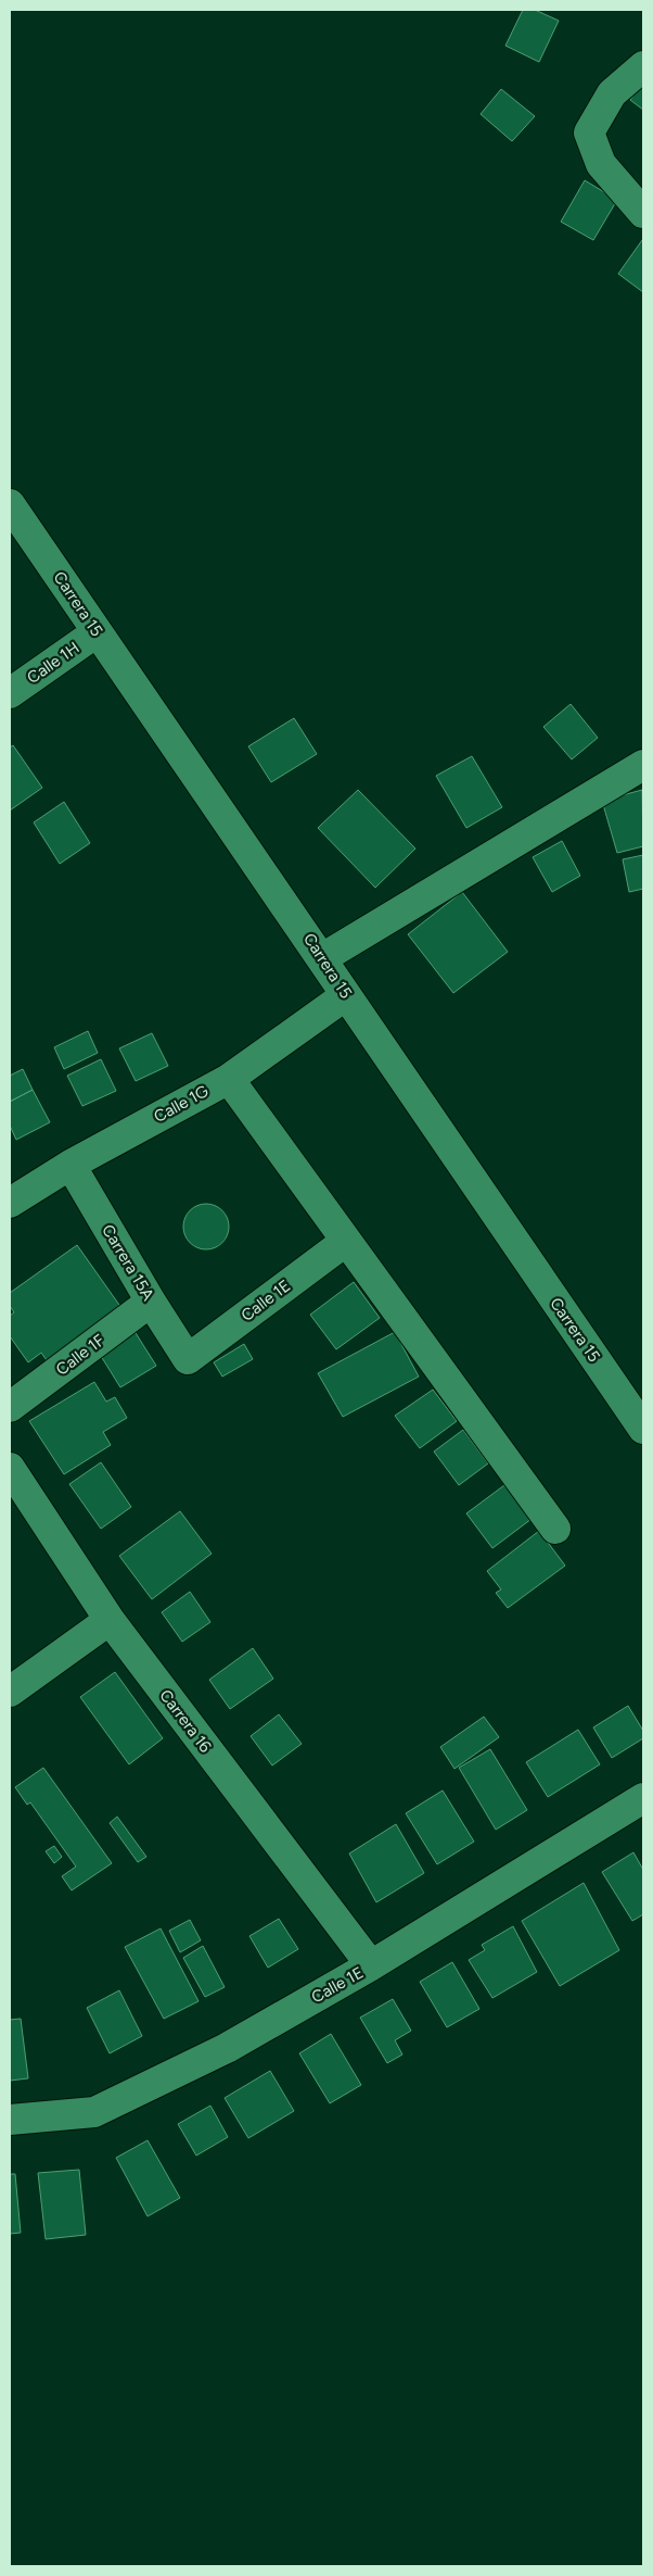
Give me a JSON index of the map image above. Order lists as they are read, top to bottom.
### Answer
{
  "streets": {
    "street": [
      "Carrera 15",
      "Calle 1H",
      "Calle 1G",
      "Carrera 15A",
      "Calle 1E",
      "Calle 1F",
      "Carrera 16"
    ]
  },
  "crossings": [
    ["Carrera 15", "Calle 1H"],
    ["Carrera 15", "Calle 1G"],
    ["Calle 1G", "Carrera 15A"],
    ["Carrera 15A", "Calle 1E"],
    ["Carrera 15A", "Calle 1F"],
    ["Calle 1E", "Carrera 16"]
  ]
}
